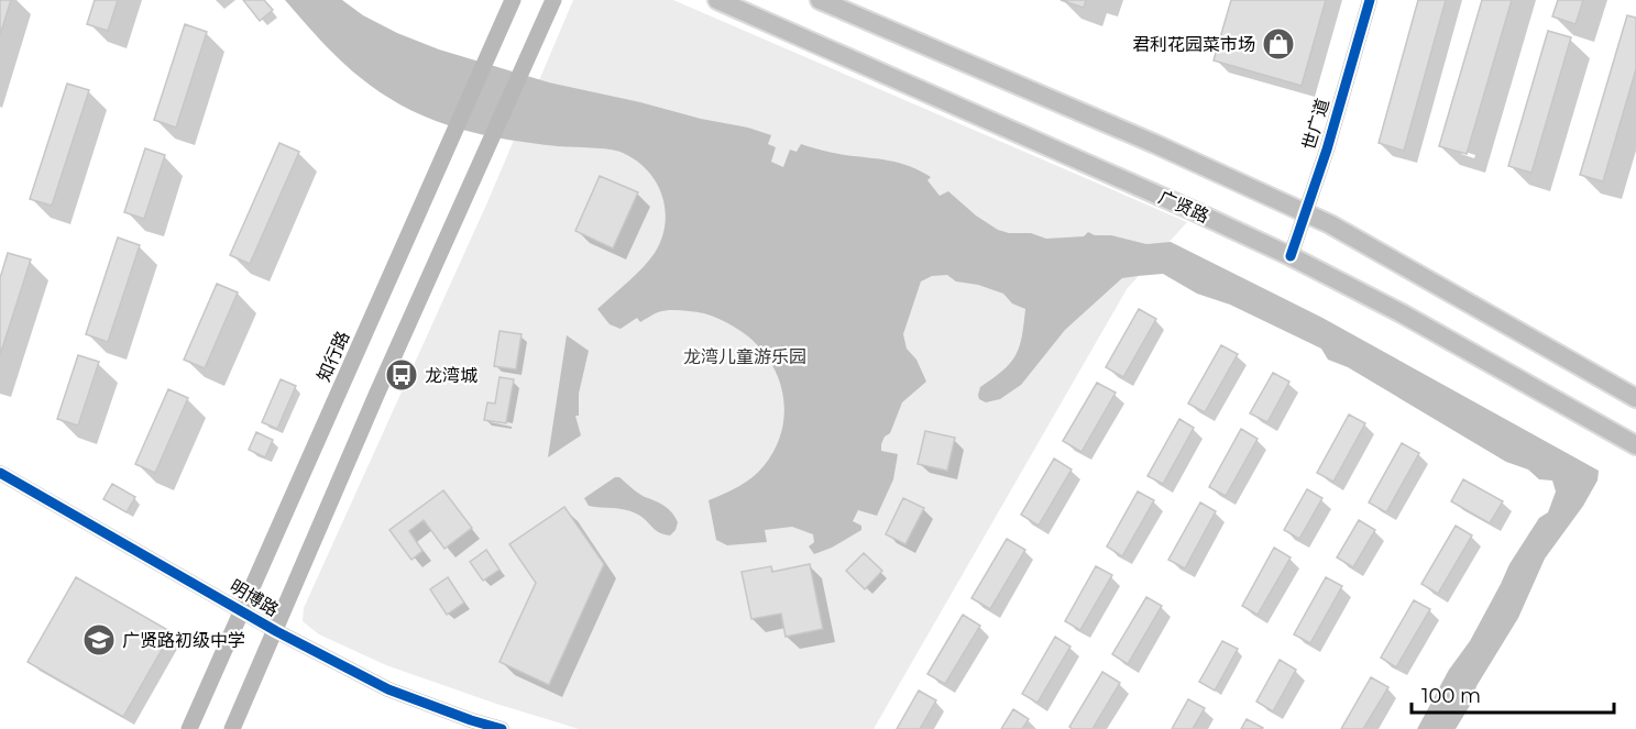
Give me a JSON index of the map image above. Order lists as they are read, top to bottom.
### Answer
{
  "streets": {
    "main road": ["广贤路", "知行路"],
    "street": ["世广道", "明博路"]
  },
  "crossings": [
    ["世广道", "广贤路"],
    ["知行路", "明博路"]
  ],
  "parks": ["龙湾儿童游乐园"],
  "places": {
    "shop": ["君利花园菜市场"],
    "bus stop": ["龙湾城"],
    "school or university": ["广贤路初级中学"]
  },
  "scale_bar": "100 m"
}
